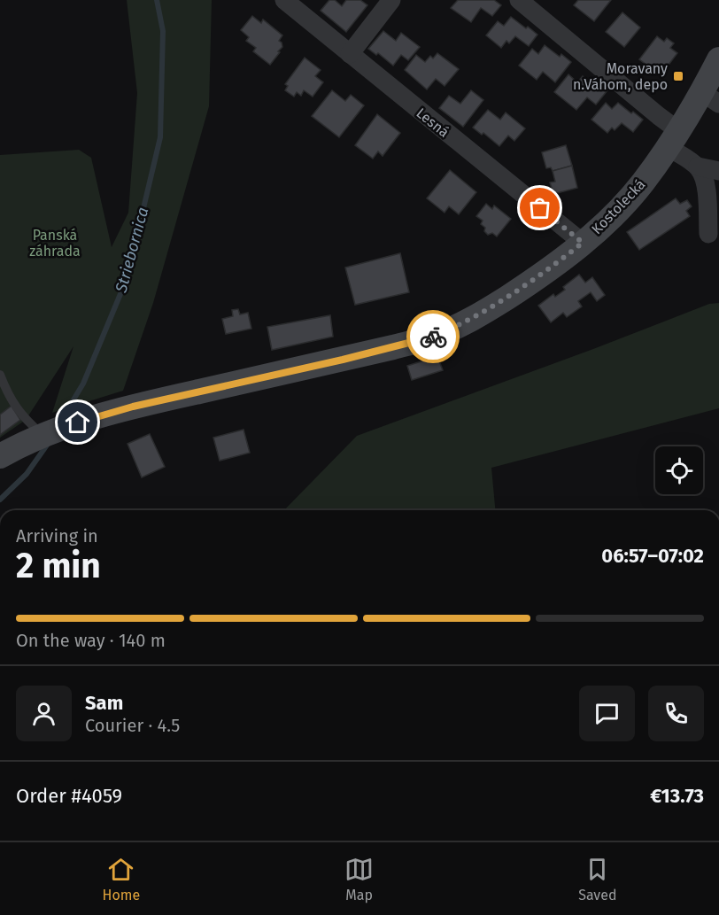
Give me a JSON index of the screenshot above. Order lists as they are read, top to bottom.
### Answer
{
  "streets": {
    "main road": ["Kostolecká"],
    "street": ["Lesná"]
  },
  "crossings": [
    ["Lesná", "Kostolecká"]
  ],
  "water": ["Striebornica"],
  "parks": ["Panská záhrada"],
  "places": {
    "transit": ["Moravany n.Váhom, depo"]
  },
  "page": {
    "heading": ["2 min", "Arriving in", "06:57–07:02"],
    "panel": [
      "Sam",
      "Courier · 4.5",
      "Order #4059",
      "€13.73"
    ],
    "bar": "On the way · 140 m",
    "tabs": ["Home", "Map", "Saved"]
  }
}
